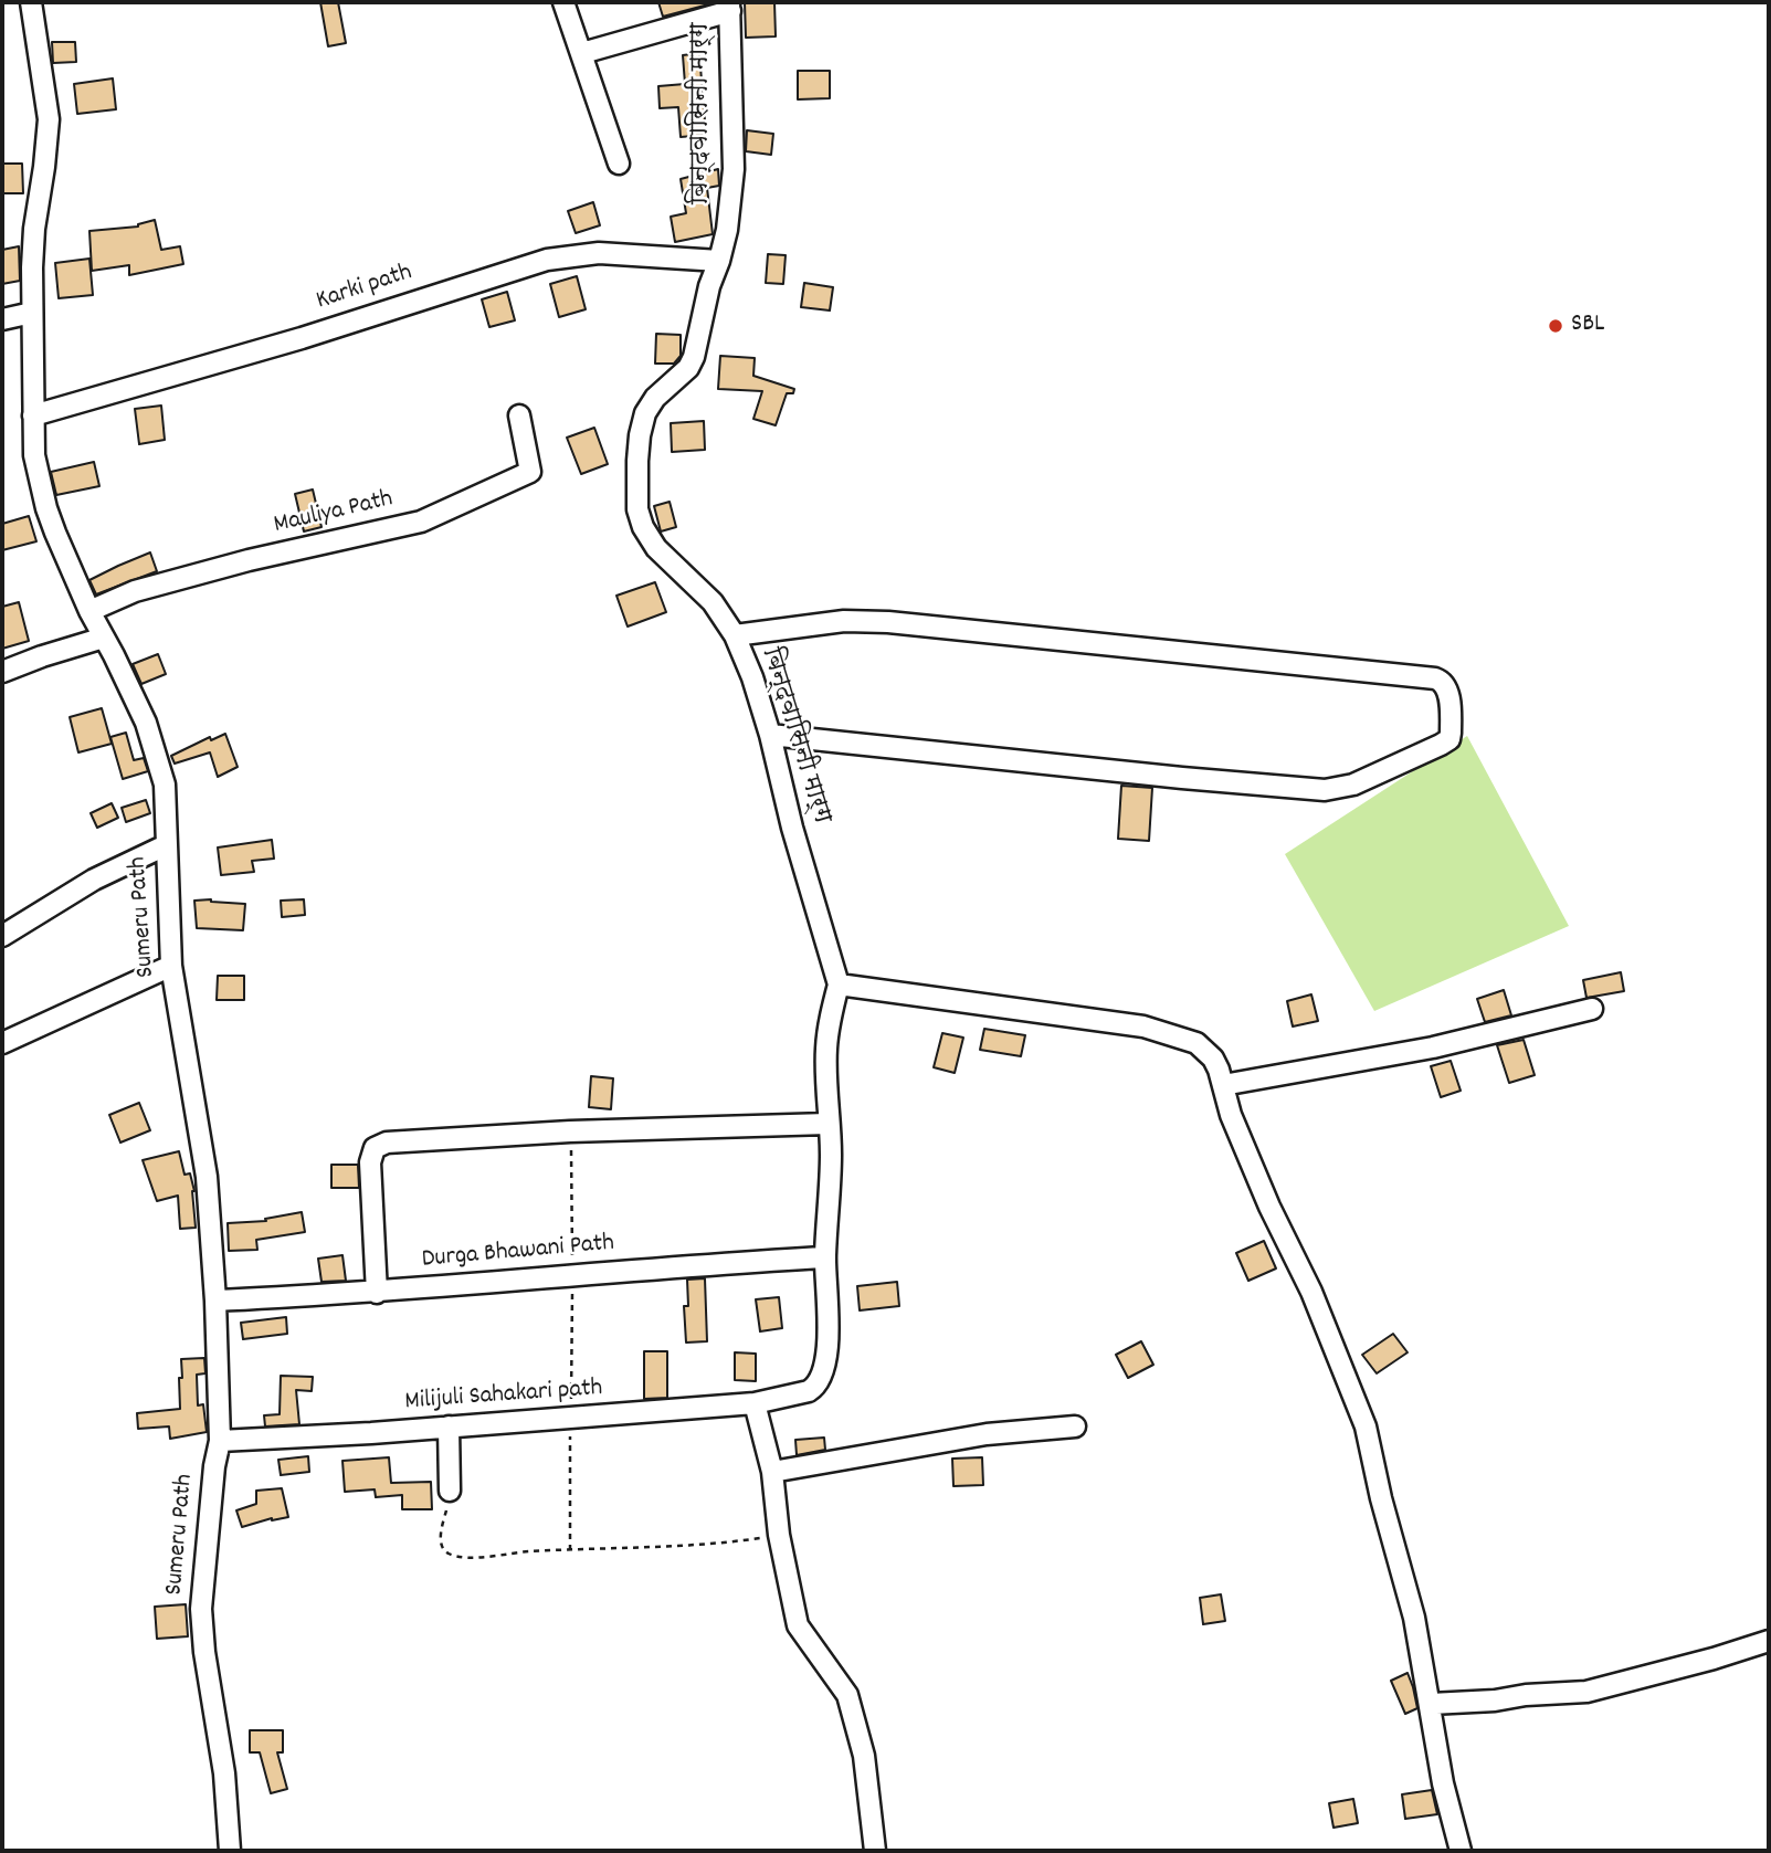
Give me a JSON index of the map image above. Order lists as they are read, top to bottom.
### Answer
{
  "streets": {
    "street": [
      "बिन्दवासिनी मार्ग",
      "Karki path",
      "Mauliya Path",
      "Sumeru Path",
      "Durga Bhawani Path",
      "Milijuli Sahakari path"
    ]
  },
  "crossings": [
    ["बिन्दवासिनी मार्ग", "Karki path"],
    ["Karki path", "Sumeru Path"],
    ["Mauliya Path", "Sumeru Path"],
    ["Sumeru Path", "Durga Bhawani Path"],
    ["Sumeru Path", "Milijuli Sahakari path"],
    ["Durga Bhawani Path", "Milijuli Sahakari path"]
  ],
  "places": ["SBL"]
}
